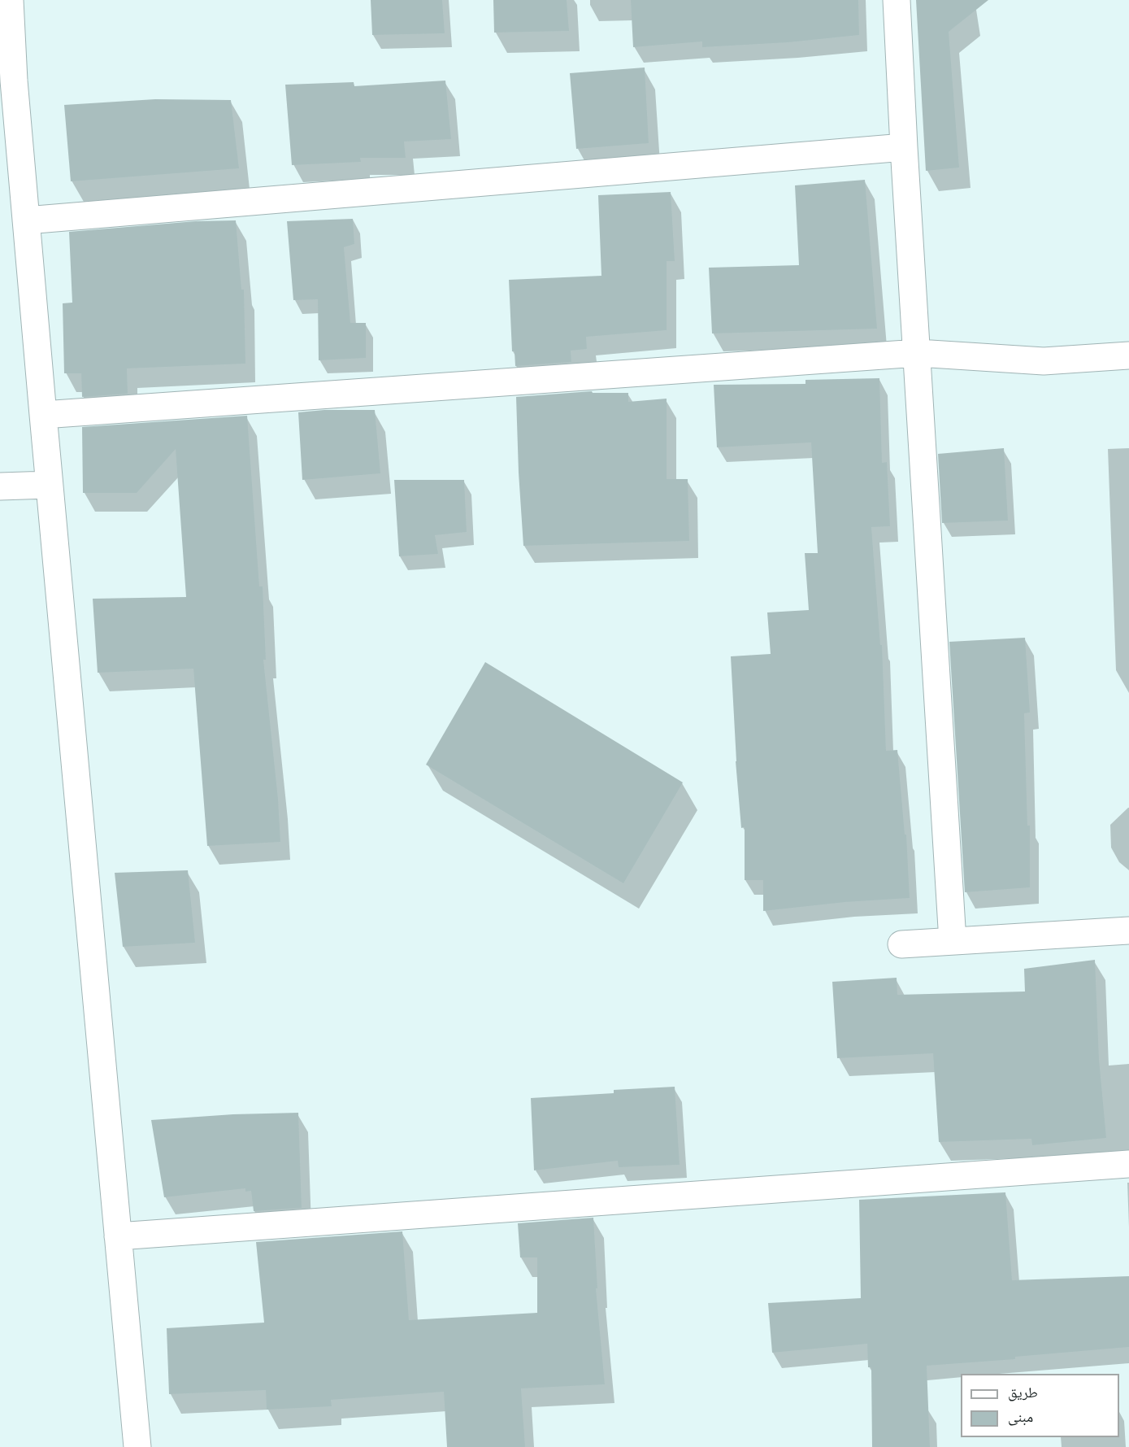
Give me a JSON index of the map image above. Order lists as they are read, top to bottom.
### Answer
{
  "legend": ["طريق", "مبنى"]
}
